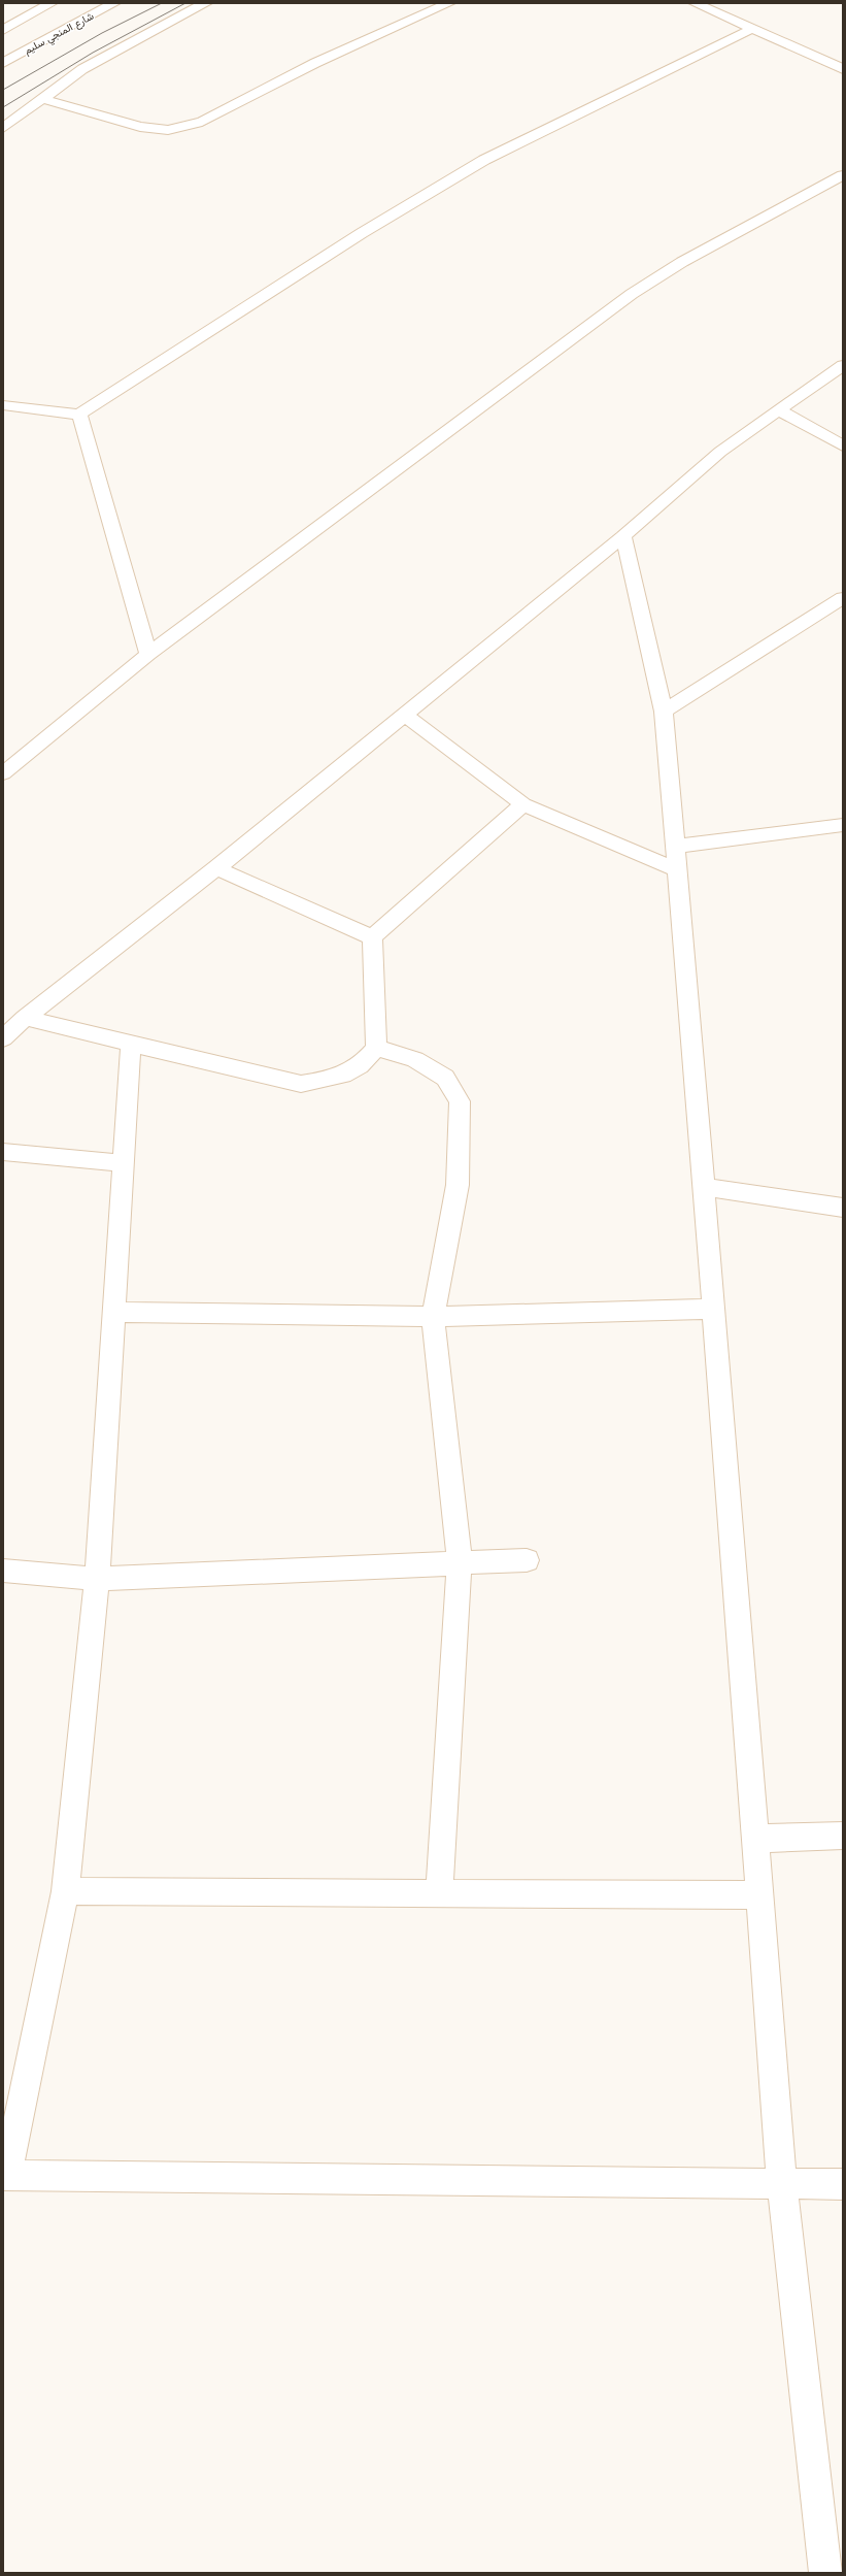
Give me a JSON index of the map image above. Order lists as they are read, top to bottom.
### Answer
{
  "streets": {
    "street": ["شارع المنجي سليم"]
  }
}
